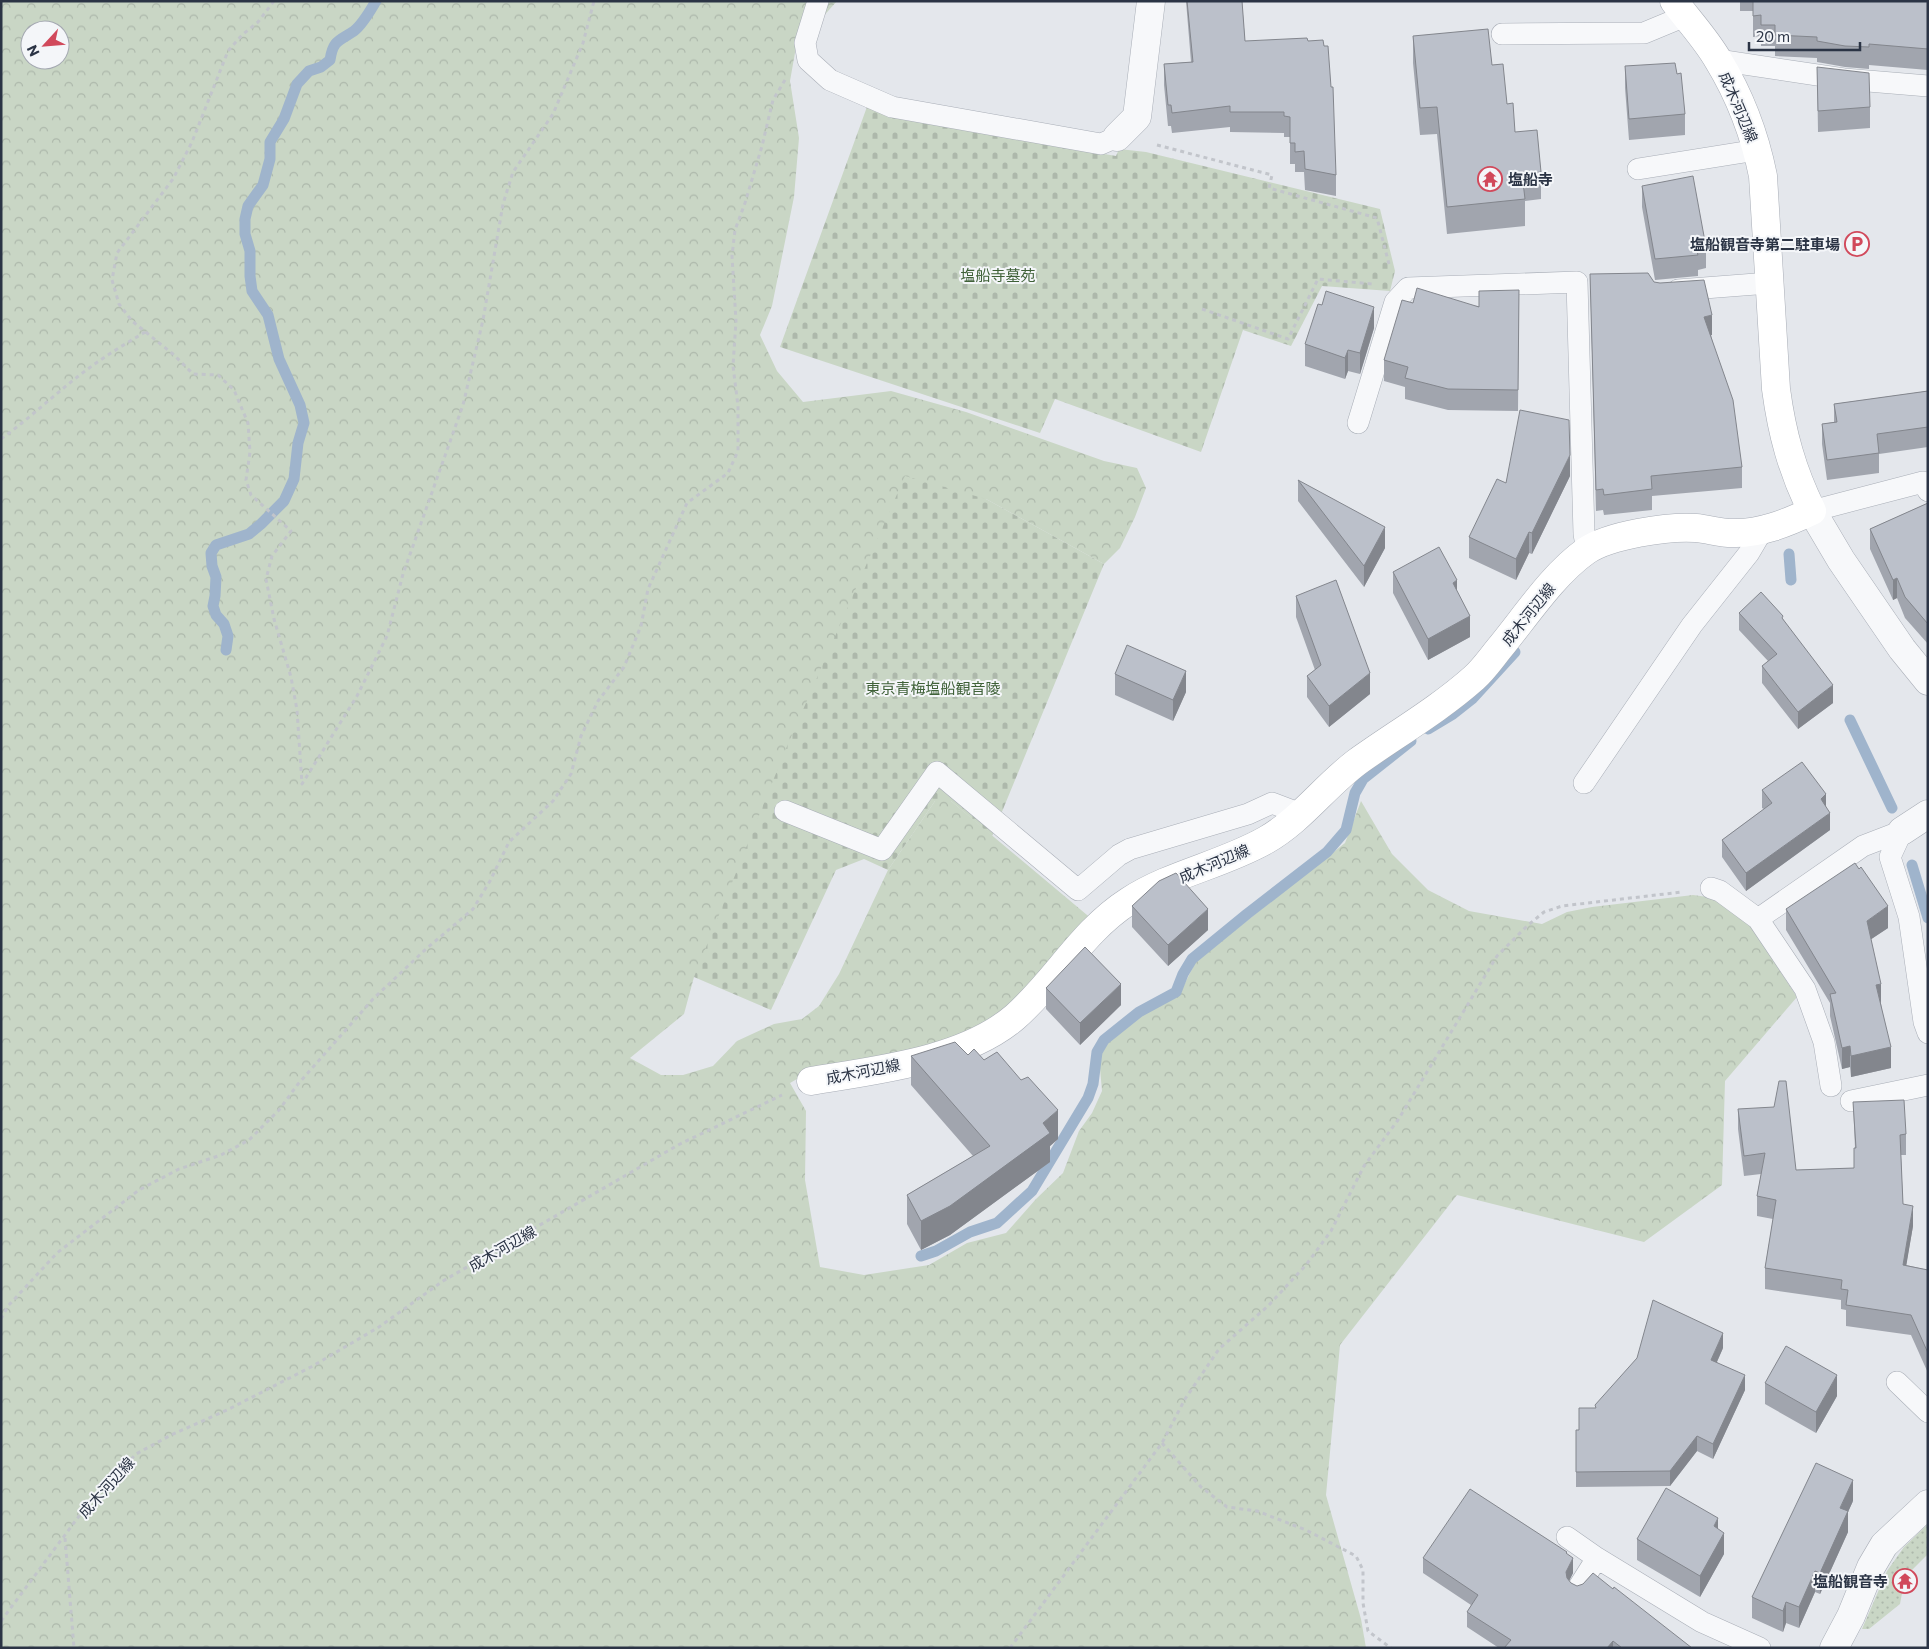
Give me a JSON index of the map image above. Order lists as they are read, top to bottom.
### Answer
{
  "streets": {
    "main road": ["成木河辺線"]
  },
  "parks": ["塩船寺墓苑", "東京青梅塩船観音陵"],
  "places": {
    "temple": ["塩船寺", "塩船観音寺"],
    "parking": ["塩船観音寺第二駐車場"]
  },
  "scale_bar": "20 m",
  "north": "bottom left"
}
